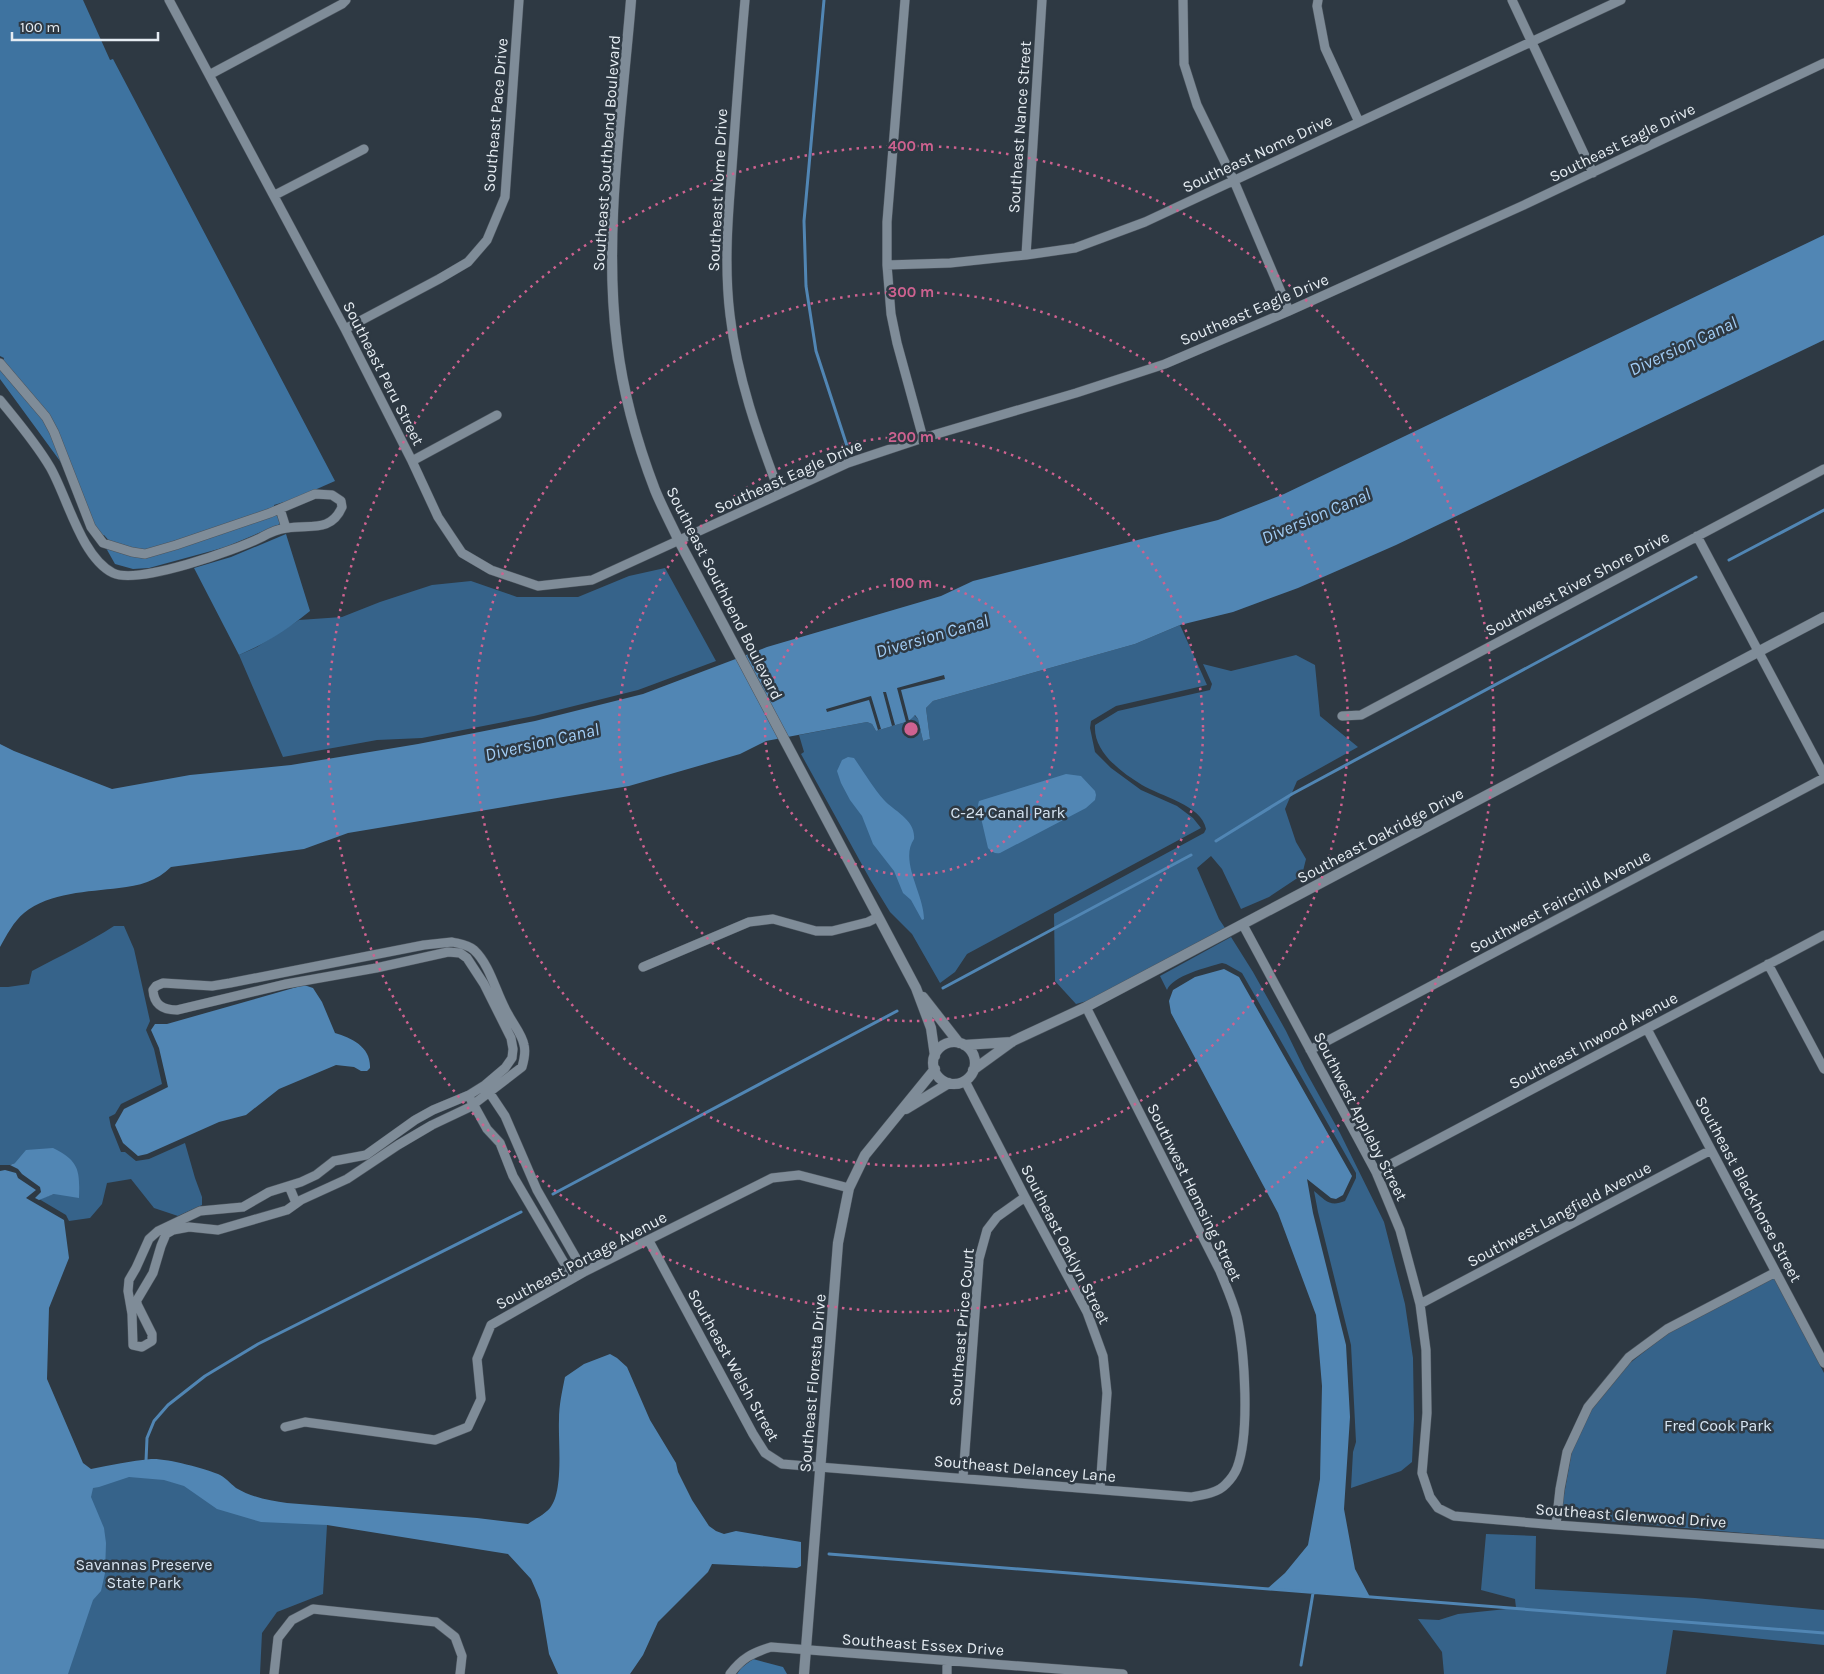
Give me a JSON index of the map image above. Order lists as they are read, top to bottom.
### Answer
{
  "streets": {
    "street": [
      "Southeast Pace Drive",
      "Southeast Nance Street",
      "Southeast Eagle Drive",
      "Southeast Southbend Boulevard",
      "Southeast Nome Drive",
      "Southeast Peru Street",
      "Southwest River Shore Drive",
      "Southeast Oakridge Drive",
      "Southwest Fairchild Avenue",
      "Southeast Inwood Avenue",
      "Southwest Appleby Street",
      "Southeast Blackhorse Street",
      "Southwest Hemsing Street",
      "Southwest Langfield Avenue",
      "Southeast Oaklyn Street",
      "Southeast Portage Avenue",
      "Southeast Price Court",
      "Southeast Welsh Street",
      "Southeast Floresta Drive",
      "Southeast Delancey Lane",
      "Southeast Glenwood Drive",
      "Southeast Essex Drive"
    ]
  },
  "crossings": [
    ["Southeast Pace Drive", "Southeast Peru Street"],
    ["Southeast Nance Street", "Southeast Nome Drive"],
    ["Southeast Eagle Drive", "Southeast Southbend Boulevard"],
    ["Southeast Eagle Drive", "Southeast Nome Drive"],
    ["Southeast Eagle Drive", "Southeast Peru Street"],
    ["Southeast Southbend Boulevard", "Southeast Peru Street"],
    ["Southeast Southbend Boulevard", "Southeast Oakridge Drive"],
    ["Southeast Southbend Boulevard", "Southeast Oaklyn Street"],
    ["Southeast Southbend Boulevard", "Southeast Floresta Drive"],
    ["Southeast Oakridge Drive", "Southwest Appleby Street"],
    ["Southeast Oakridge Drive", "Southwest Hemsing Street"],
    ["Southeast Oakridge Drive", "Southeast Oaklyn Street"],
    ["Southeast Oakridge Drive", "Southeast Floresta Drive"],
    ["Southwest Fairchild Avenue", "Southwest Appleby Street"],
    ["Southeast Inwood Avenue", "Southwest Appleby Street"],
    ["Southeast Inwood Avenue", "Southeast Blackhorse Street"],
    ["Southwest Appleby Street", "Southwest Langfield Avenue"],
    ["Southwest Appleby Street", "Southeast Glenwood Drive"],
    ["Southeast Blackhorse Street", "Southwest Langfield Avenue"],
    ["Southwest Hemsing Street", "Southeast Delancey Lane"],
    ["Southeast Oaklyn Street", "Southeast Price Court"],
    ["Southeast Oaklyn Street", "Southeast Floresta Drive"],
    ["Southeast Oaklyn Street", "Southeast Delancey Lane"],
    ["Southeast Portage Avenue", "Southeast Welsh Street"],
    ["Southeast Portage Avenue", "Southeast Floresta Drive"],
    ["Southeast Price Court", "Southeast Delancey Lane"],
    ["Southeast Welsh Street", "Southeast Floresta Drive"],
    ["Southeast Welsh Street", "Southeast Delancey Lane"],
    ["Southeast Floresta Drive", "Southeast Delancey Lane"],
    ["Southeast Floresta Drive", "Southeast Essex Drive"]
  ],
  "water": ["Diversion Canal"],
  "parks": ["C-24 Canal Park", "Fred Cook Park", "Savannas Preserve State Park"],
  "scale_bar": "100 m",
  "rings": [
    "400 m",
    "300 m",
    "200 m",
    "100 m"
  ]
}
